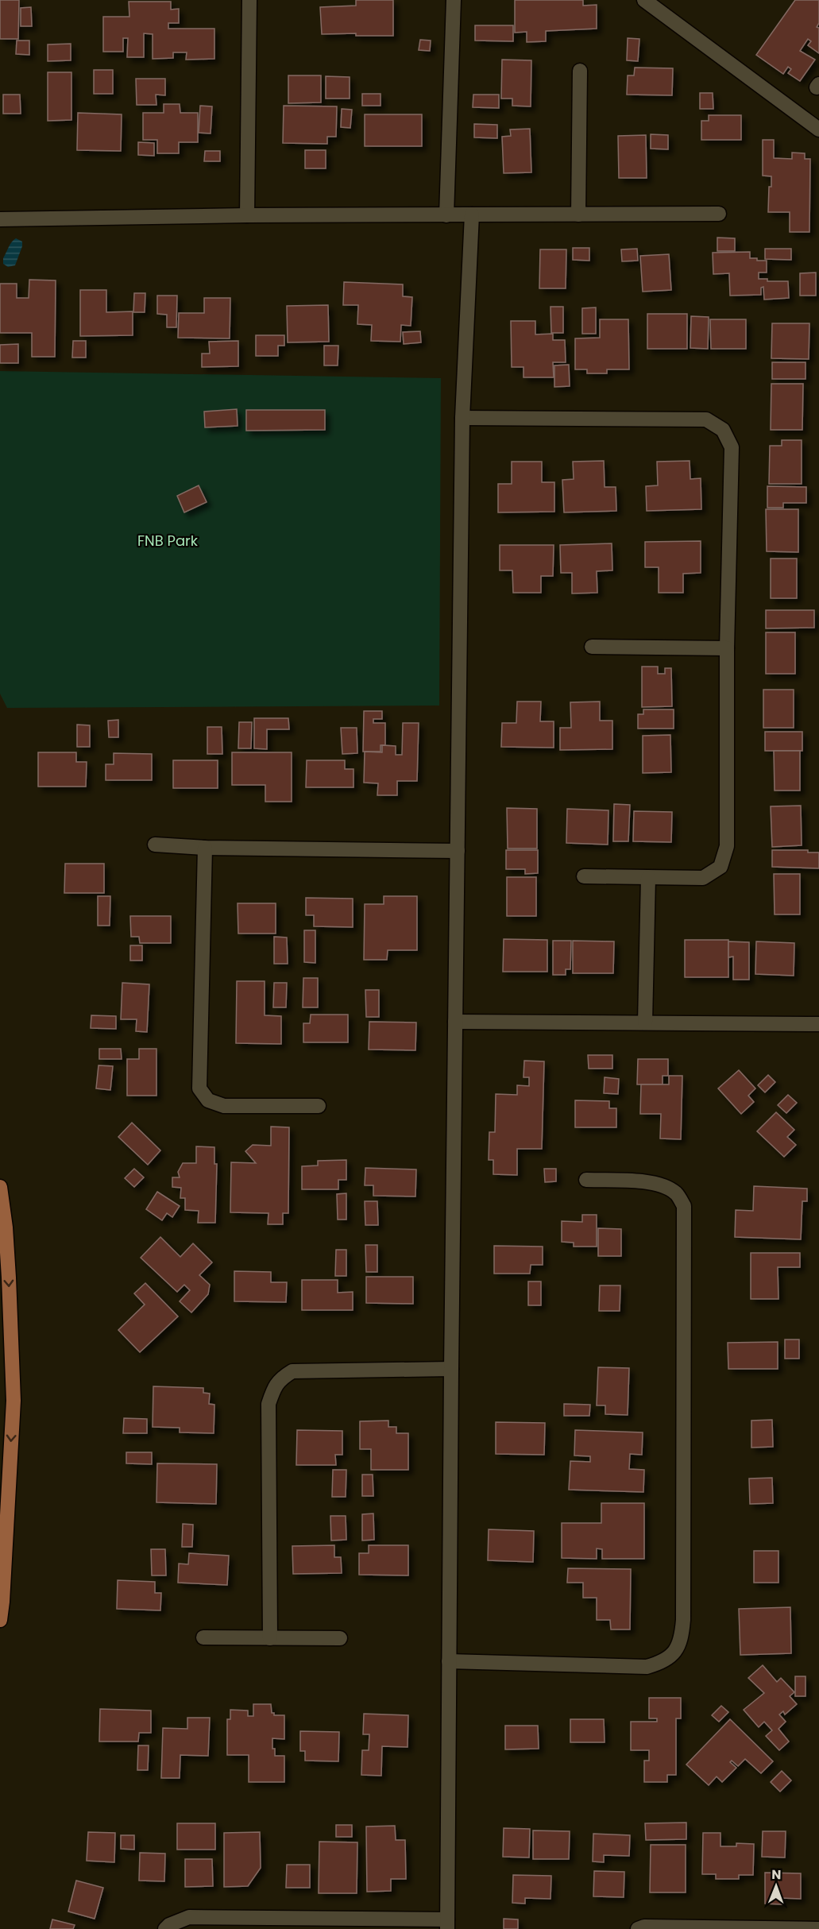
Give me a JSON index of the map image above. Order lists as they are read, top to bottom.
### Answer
{
  "parks": ["FNB Park"],
  "north": "top"
}
